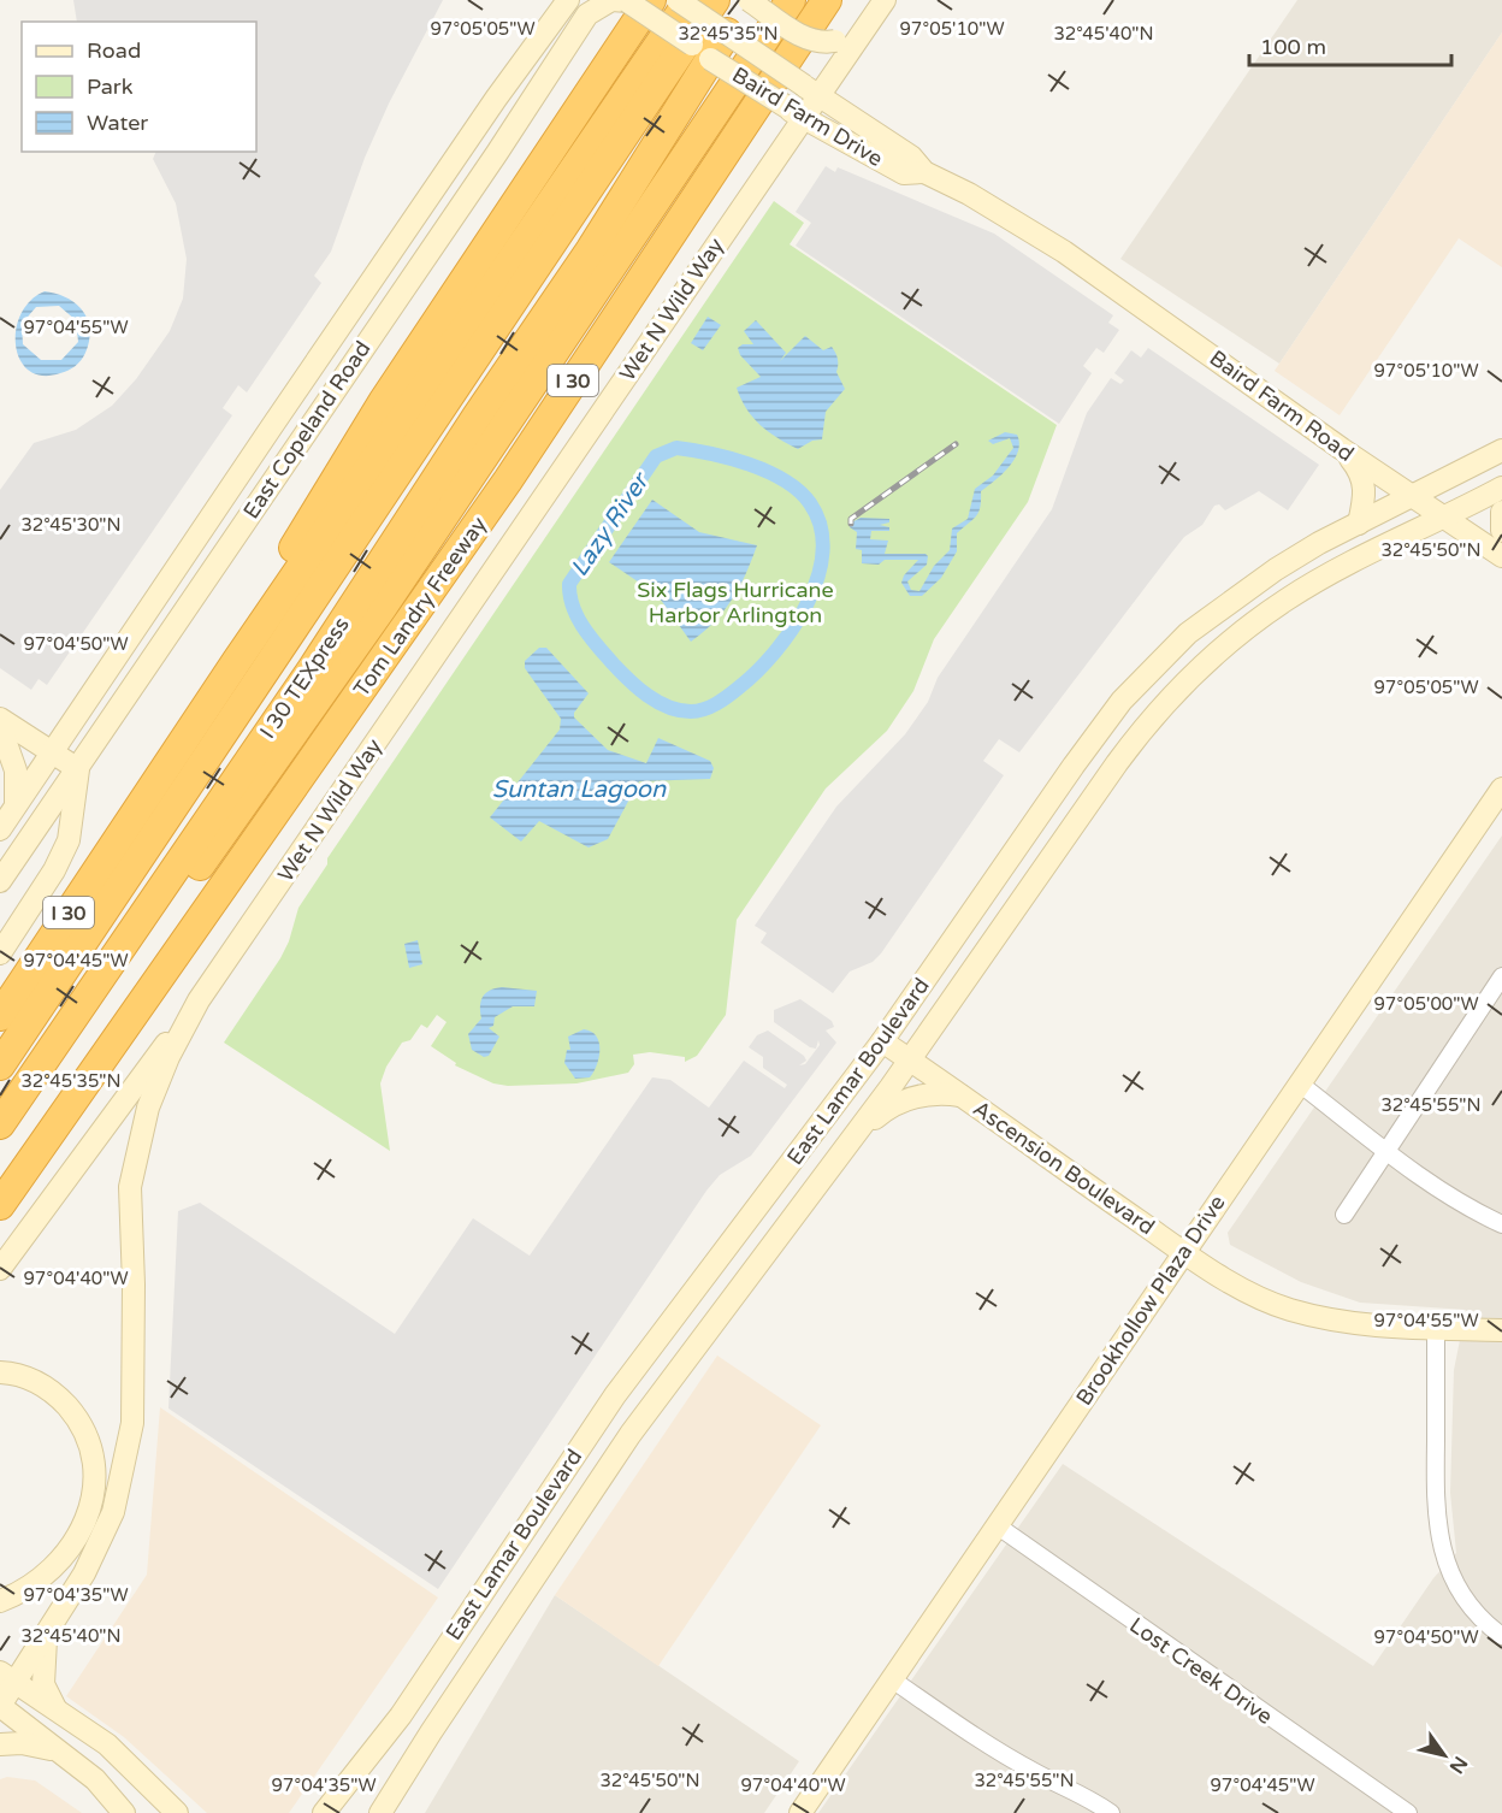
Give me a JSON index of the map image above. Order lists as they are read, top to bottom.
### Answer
{
  "streets": {
    "highway": ["I 30", "Tom Landry Freeway", "I 30 TEXpress"],
    "main road": [
      "Baird Farm Drive",
      "Wet N Wild Way",
      "Baird Farm Road",
      "East Copeland Road",
      "East Lamar Boulevard",
      "Ascension Boulevard",
      "Brookhollow Plaza Drive"
    ],
    "street": ["Lost Creek Drive"]
  },
  "crossings": [
    ["Baird Farm Drive", "Wet N Wild Way"],
    ["Baird Farm Drive", "I 30"],
    ["Baird Farm Drive", "Baird Farm Road"],
    ["Baird Farm Drive", "East Copeland Road"],
    ["Baird Farm Road", "East Lamar Boulevard"],
    ["East Lamar Boulevard", "Ascension Boulevard"],
    ["Ascension Boulevard", "Brookhollow Plaza Drive"],
    ["Brookhollow Plaza Drive", "Lost Creek Drive"]
  ],
  "water": ["Lazy River", "Suntan Lagoon"],
  "parks": ["Six Flags Hurricane Harbor Arlington"],
  "legend": ["Road", "Park", "Water"],
  "scale_bar": "100 m",
  "north": "bottom right",
  "coordinates": [
    "97°05'05\"W",
    "97°05'10\"W",
    "32°45'35\"N",
    "32°45'40\"N",
    "97°04'55\"W",
    "32°45'30\"N",
    "32°45'50\"N",
    "97°04'50\"W",
    "97°04'45\"W",
    "97°05'00\"W",
    "32°45'55\"N",
    "97°04'40\"W",
    "97°04'35\"W"
  ]
}
